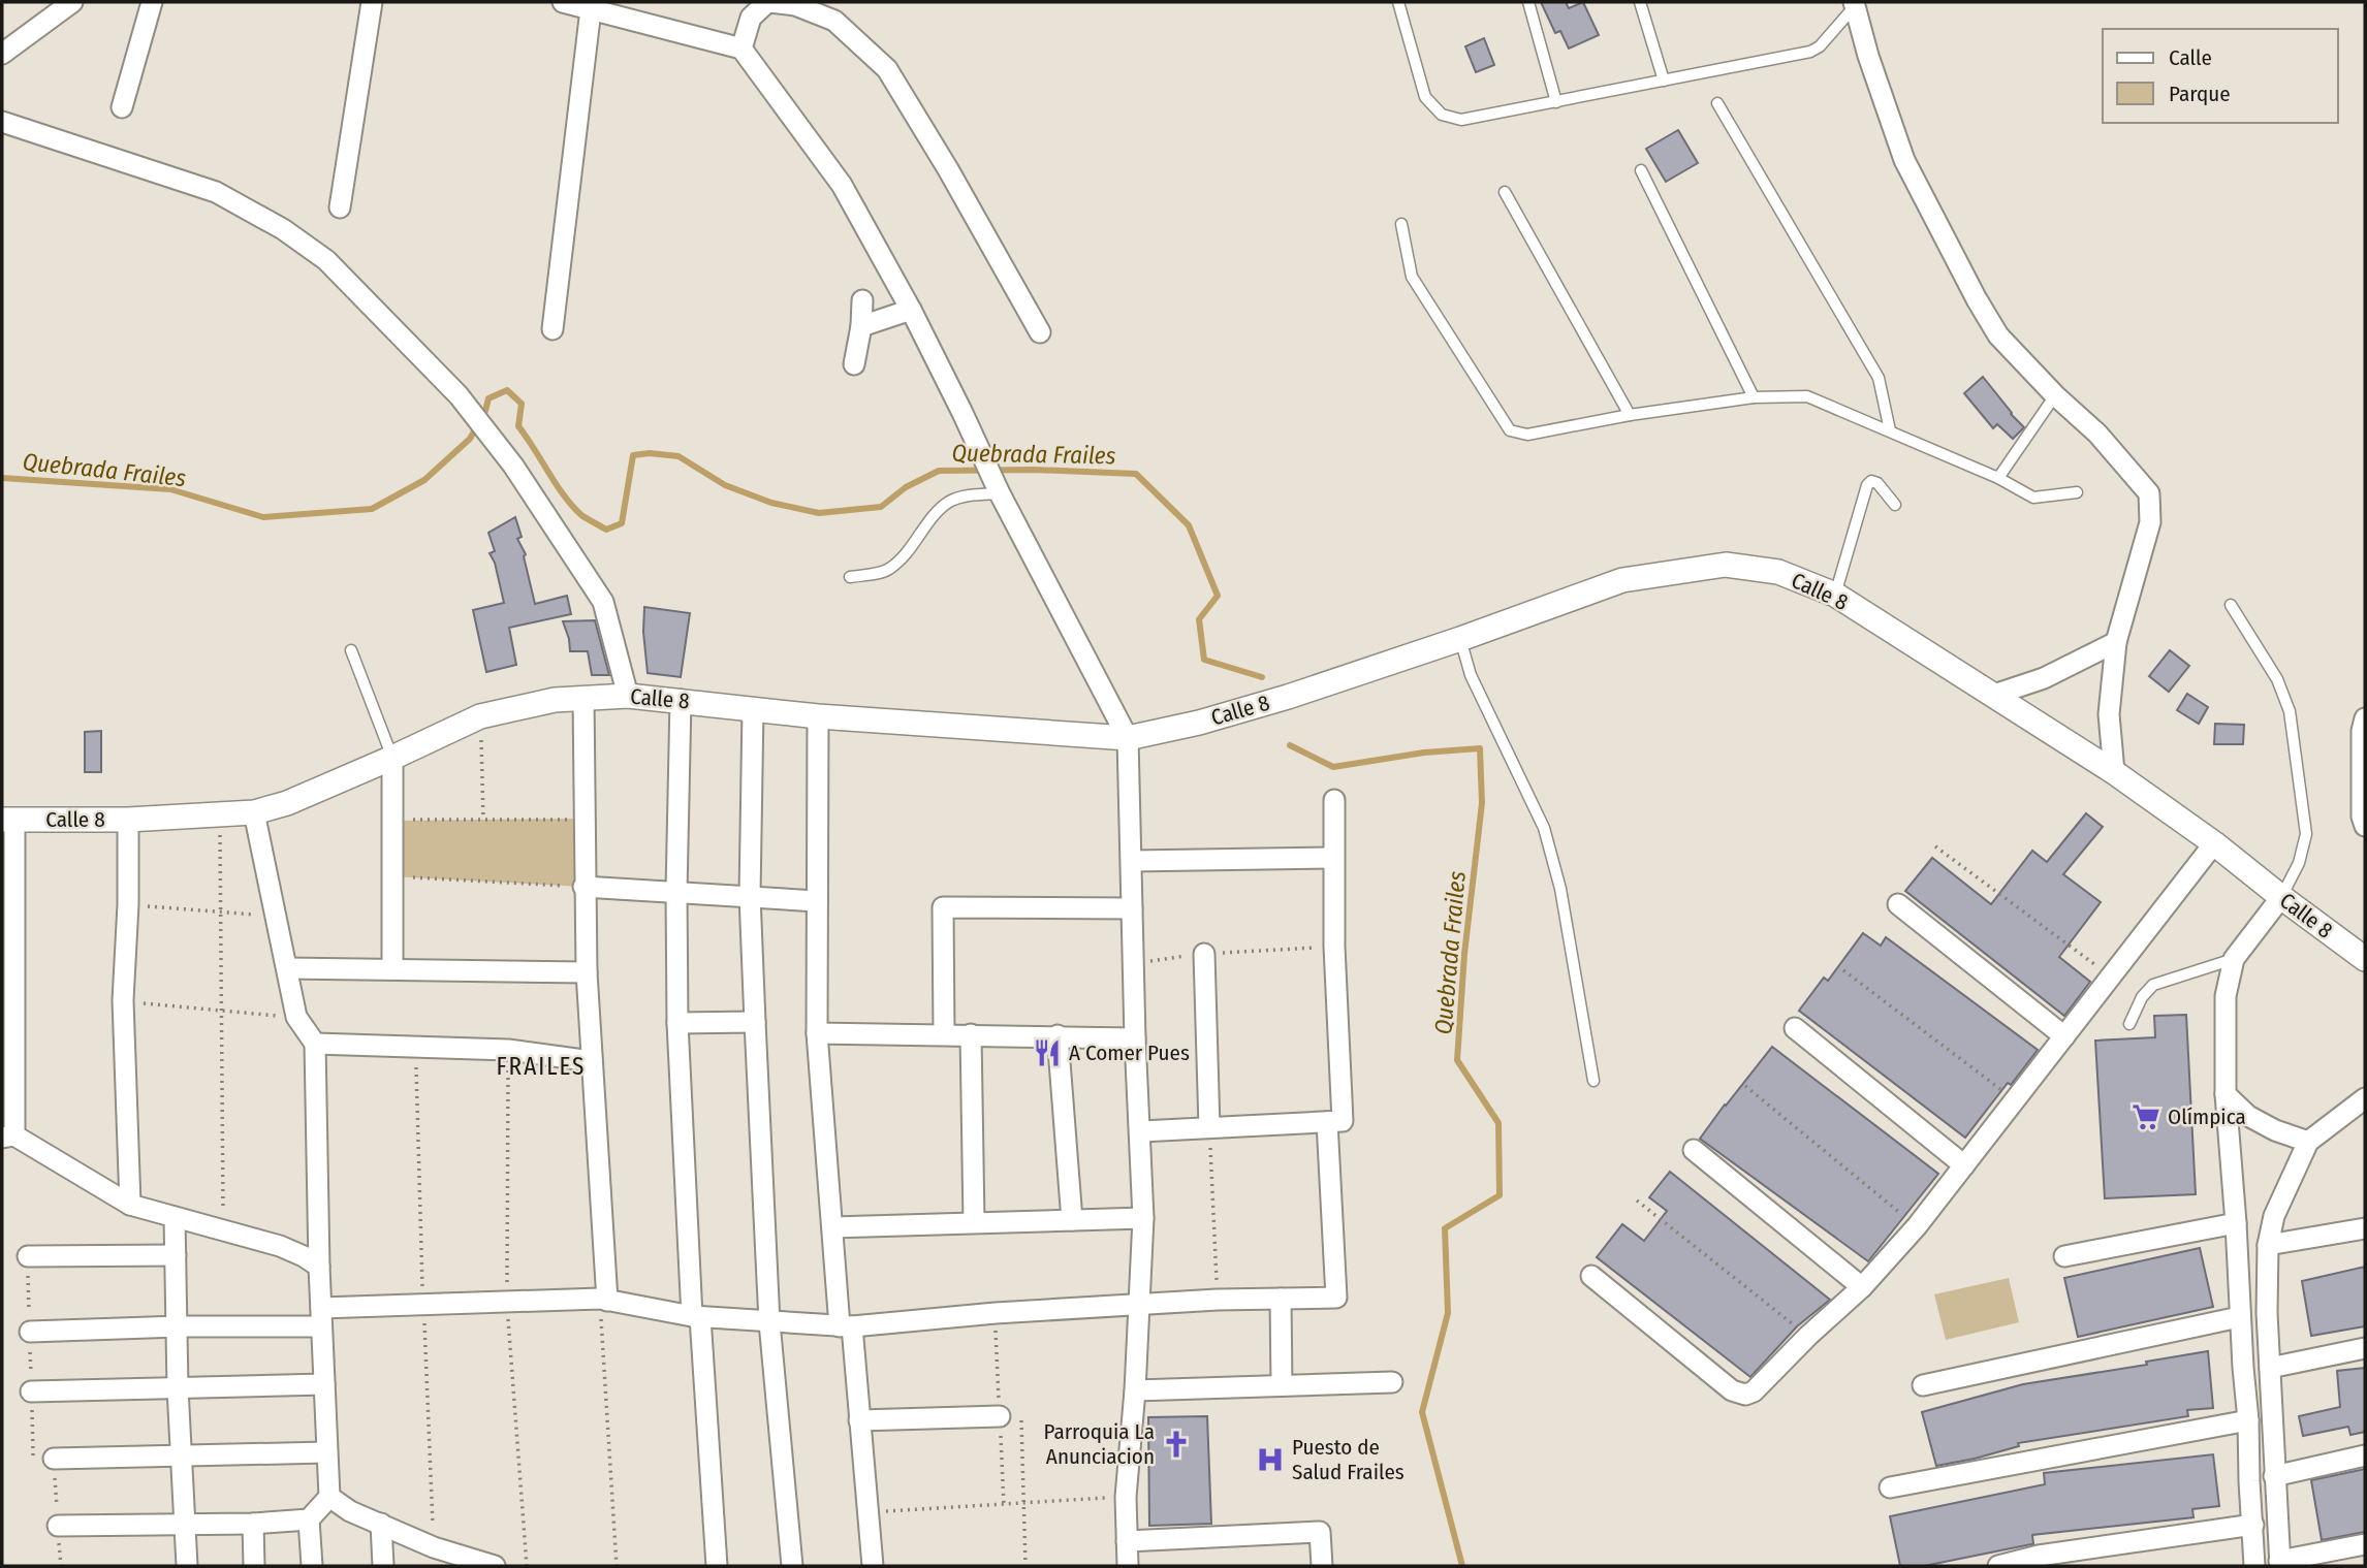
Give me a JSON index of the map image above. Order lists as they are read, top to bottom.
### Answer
{
  "streets": {
    "street": ["Calle 8"]
  },
  "districts": ["FRAILES"],
  "water": ["Quebrada Frailes"],
  "places": {
    "restaurant": ["A Comer Pues"],
    "supermarket": ["Olímpica"],
    "church": ["Parroquia La Anunciacion"],
    "hospital": ["Puesto de Salud Frailes"]
  },
  "legend": ["Calle", "Parque"]
}
